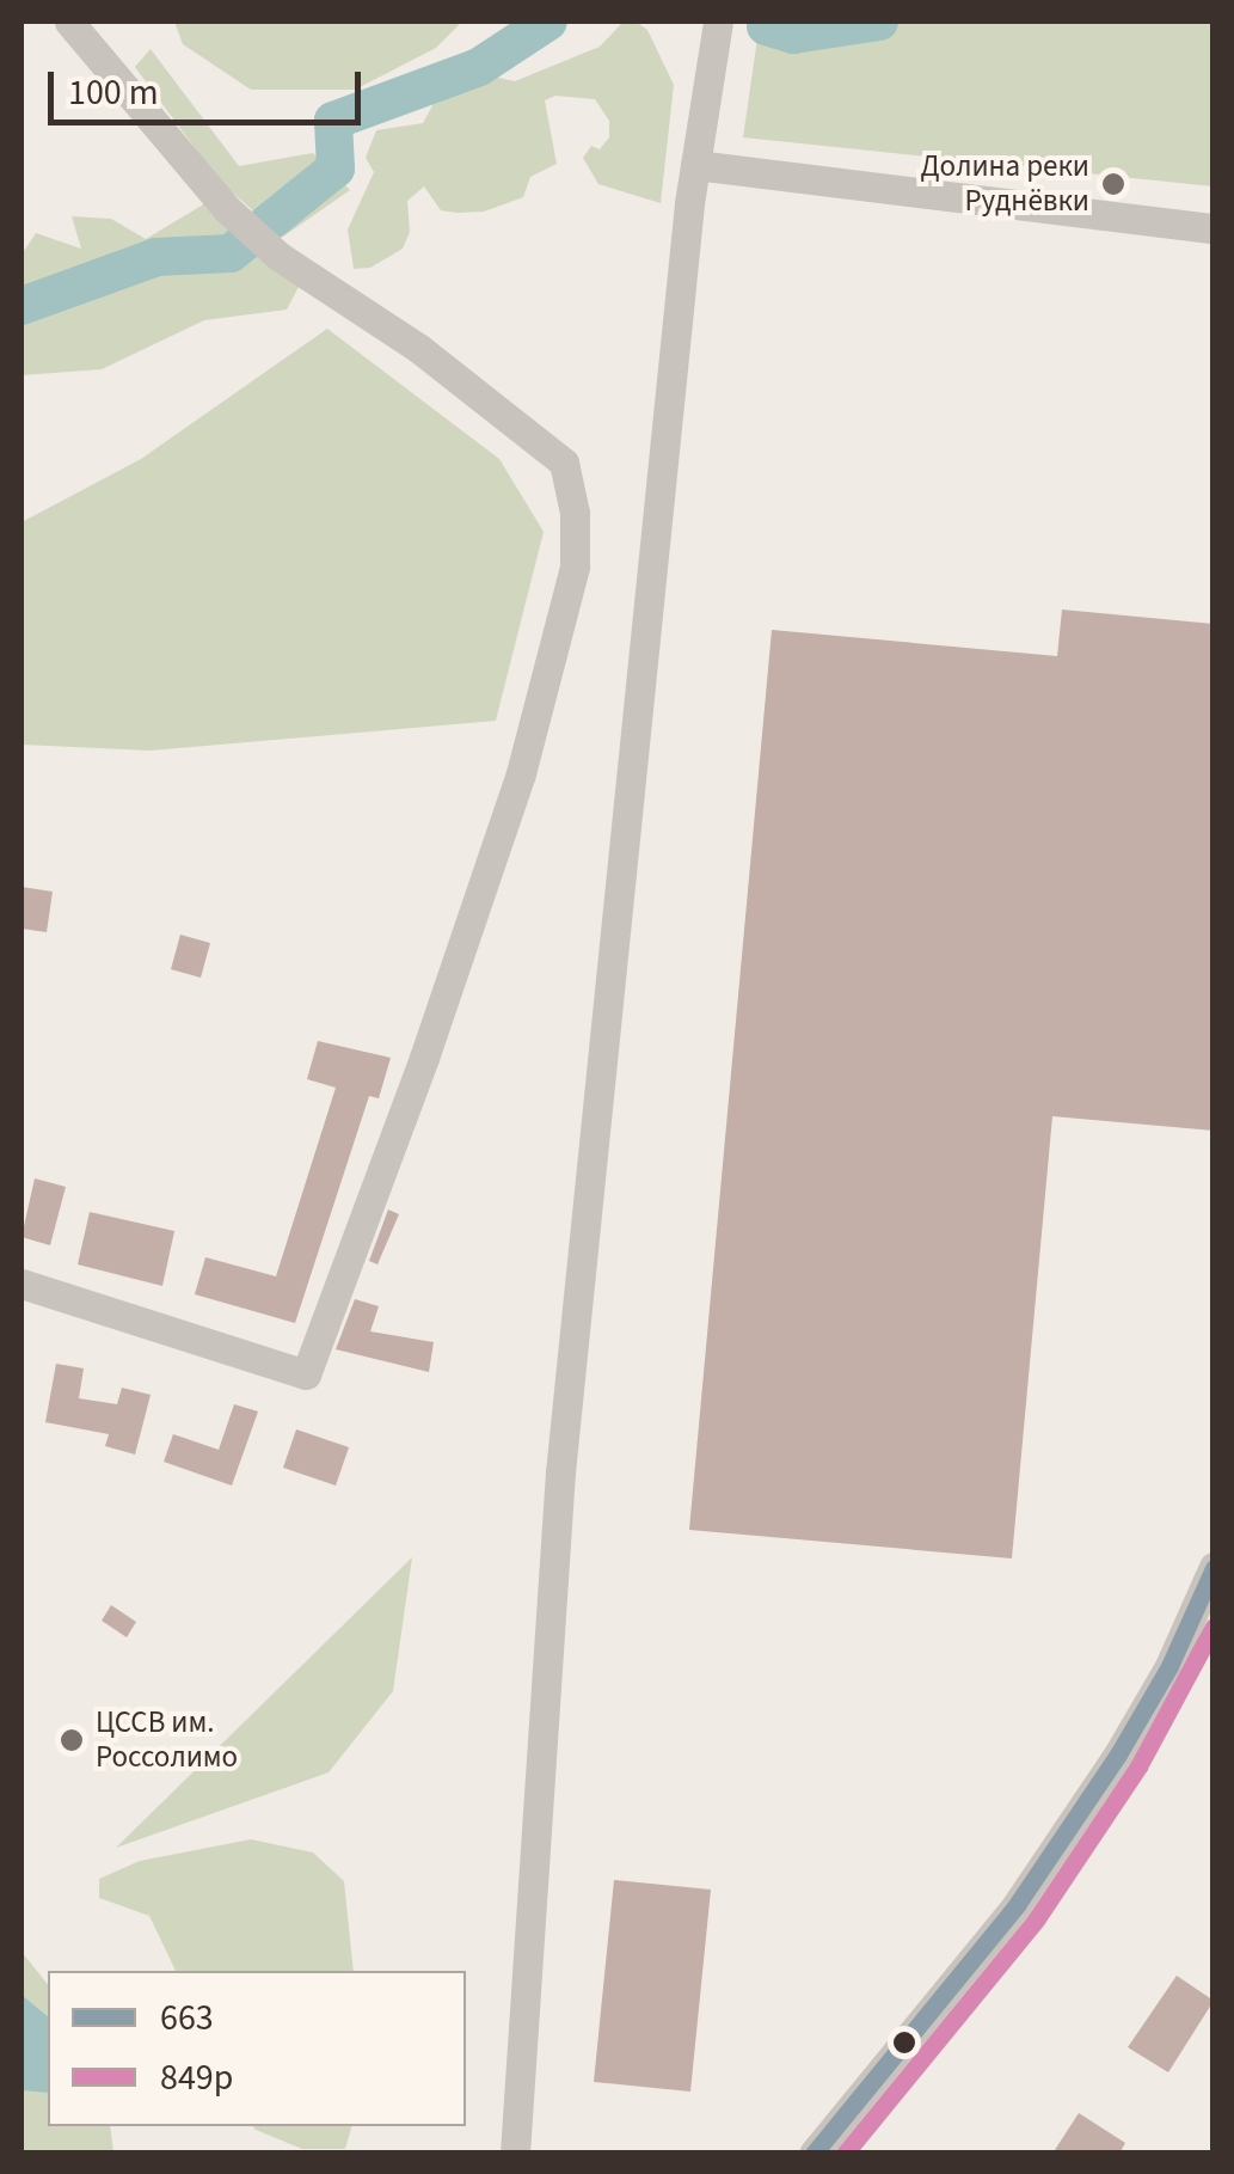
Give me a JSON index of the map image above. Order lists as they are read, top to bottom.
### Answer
{
  "places": ["Долина реки Руднёвки", "ЦССВ им. Россолимо"],
  "lines": ["transit line 663", "transit line 849р"],
  "legend": ["663", "849р"],
  "scale_bar": "100 m"
}
